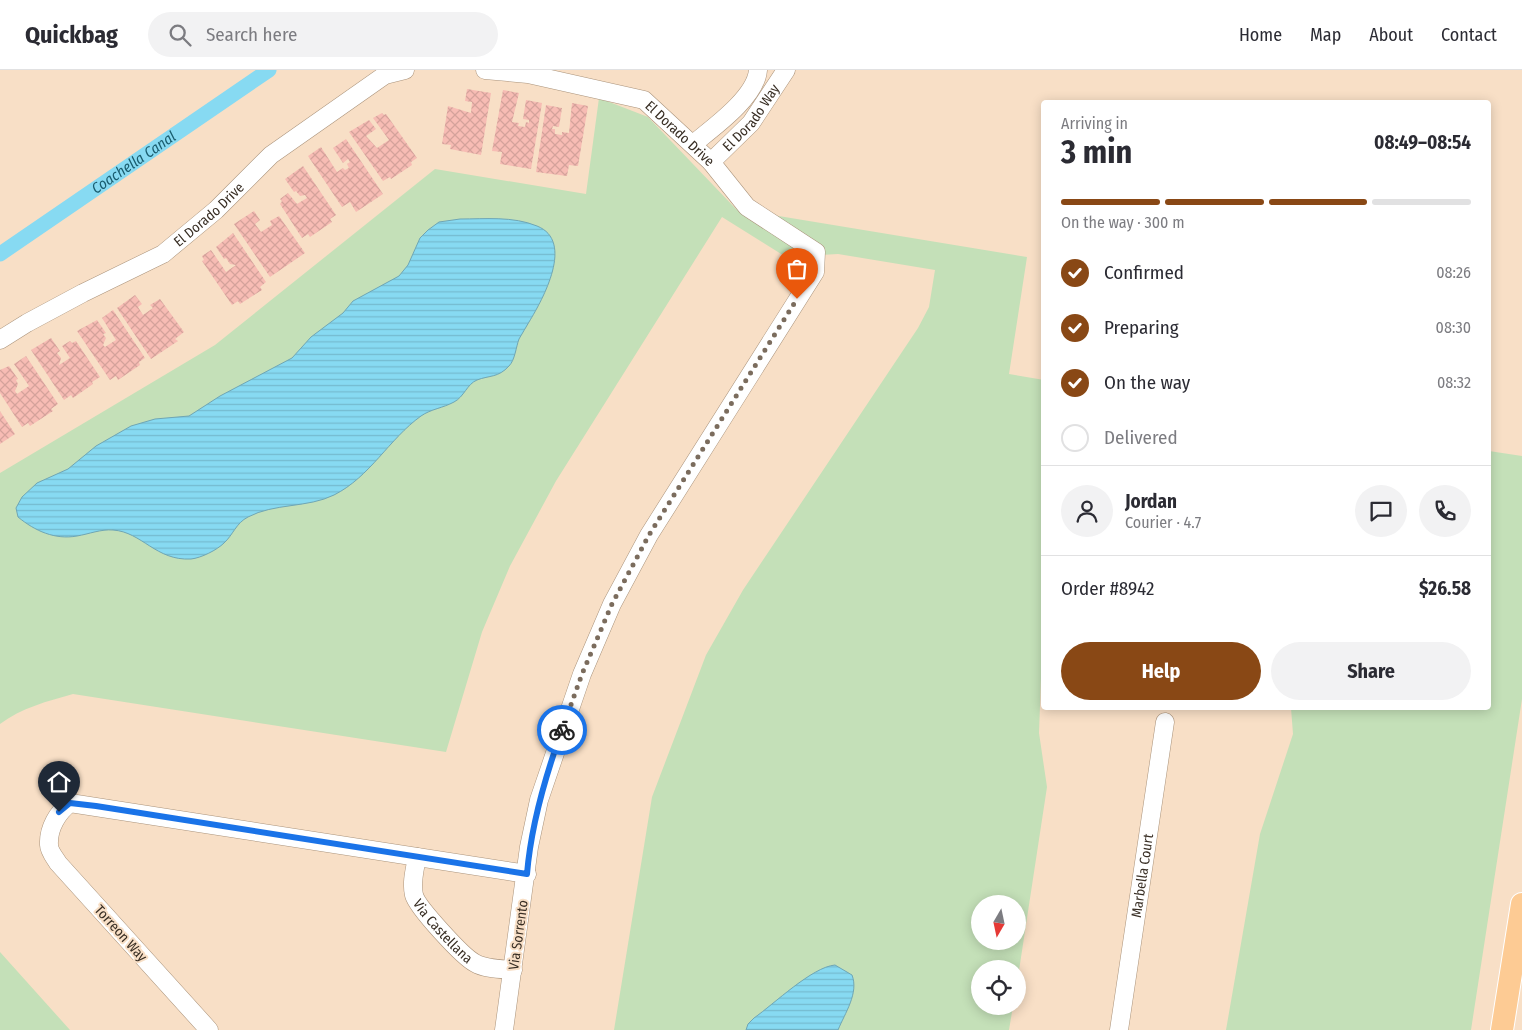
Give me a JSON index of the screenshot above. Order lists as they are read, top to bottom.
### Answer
{
  "streets": {
    "street": [
      "El Dorado Way",
      "El Dorado Drive",
      "Marbella Court",
      "Via Castellana",
      "Torreon Way",
      "Via Sorrento"
    ]
  },
  "crossings": [
    ["El Dorado Way", "El Dorado Drive"],
    ["El Dorado Drive", "Via Sorrento"],
    ["Via Castellana", "Torreon Way"],
    ["Via Castellana", "Via Sorrento"]
  ],
  "water": ["Coachella Canal"],
  "north": "bottom",
  "page": {
    "header": "Quickbag",
    "search": "Search here",
    "nav": [
      "Home",
      "Map",
      "About",
      "Contact"
    ],
    "heading": ["3 min", "Arriving in", "08:49–08:54"],
    "panel": [
      "Jordan",
      "Courier · 4.7",
      "Order #8942",
      "$26.58"
    ],
    "bar": "On the way · 300 m",
    "list": [
      ["Confirmed", "08:26"],
      ["Preparing", "08:30"],
      ["On the way", "08:32"],
      "Delivered"
    ],
    "buttons": ["Help", "Share"]
  }
}
